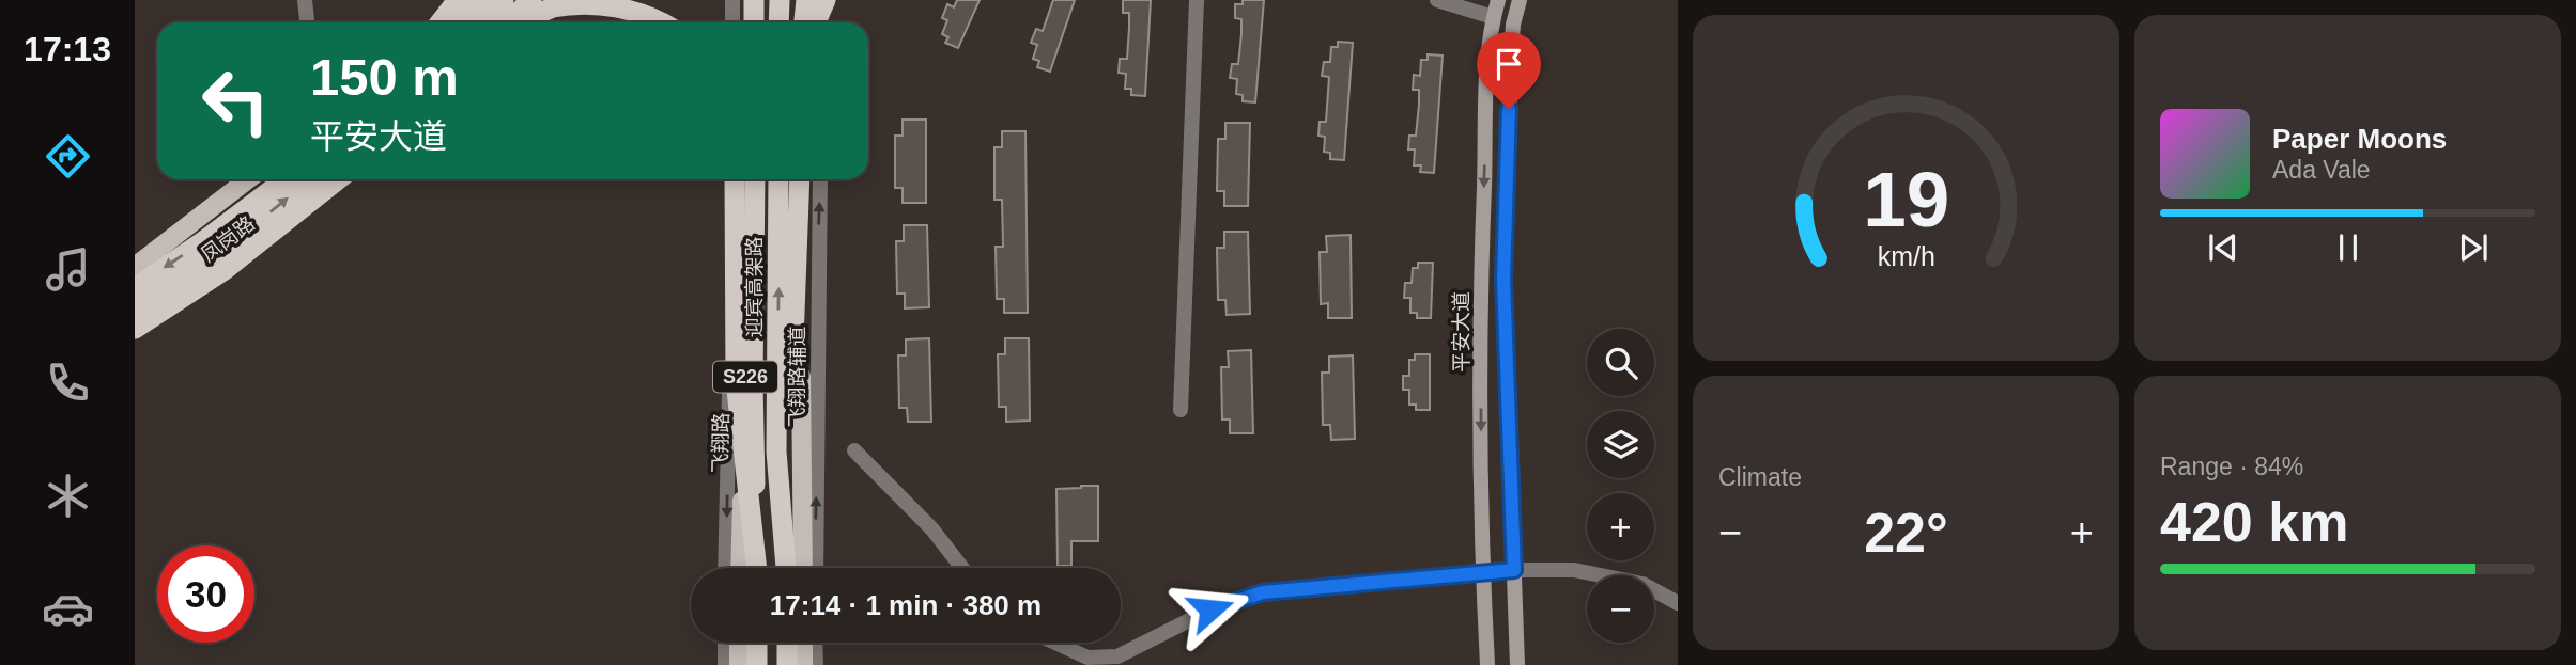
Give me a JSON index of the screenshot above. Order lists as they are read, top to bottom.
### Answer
{
  "streets": {
    "highway": ["迎宾高架路"],
    "main road": [
      "凤岗路",
      "平安大道",
      "S226",
      "飞翔路"
    ],
    "street": ["飞翔路辅道"]
  },
  "page": {
    "tabs": "17:13",
    "turn": ["150 m", "平安大道"],
    "song": ["Paper Moons", "Ada Vale"],
    "map_buttons": ["+", "−"],
    "tile": [
      "Climate",
      ["Range · 84%", "420 km"]
    ],
    "heat": ["−", "22°", "+"],
    "limit": "30",
    "trip": "17:14 · 1 min · 380 m",
    "gauge": ["19", "km/h"]
  }
}
